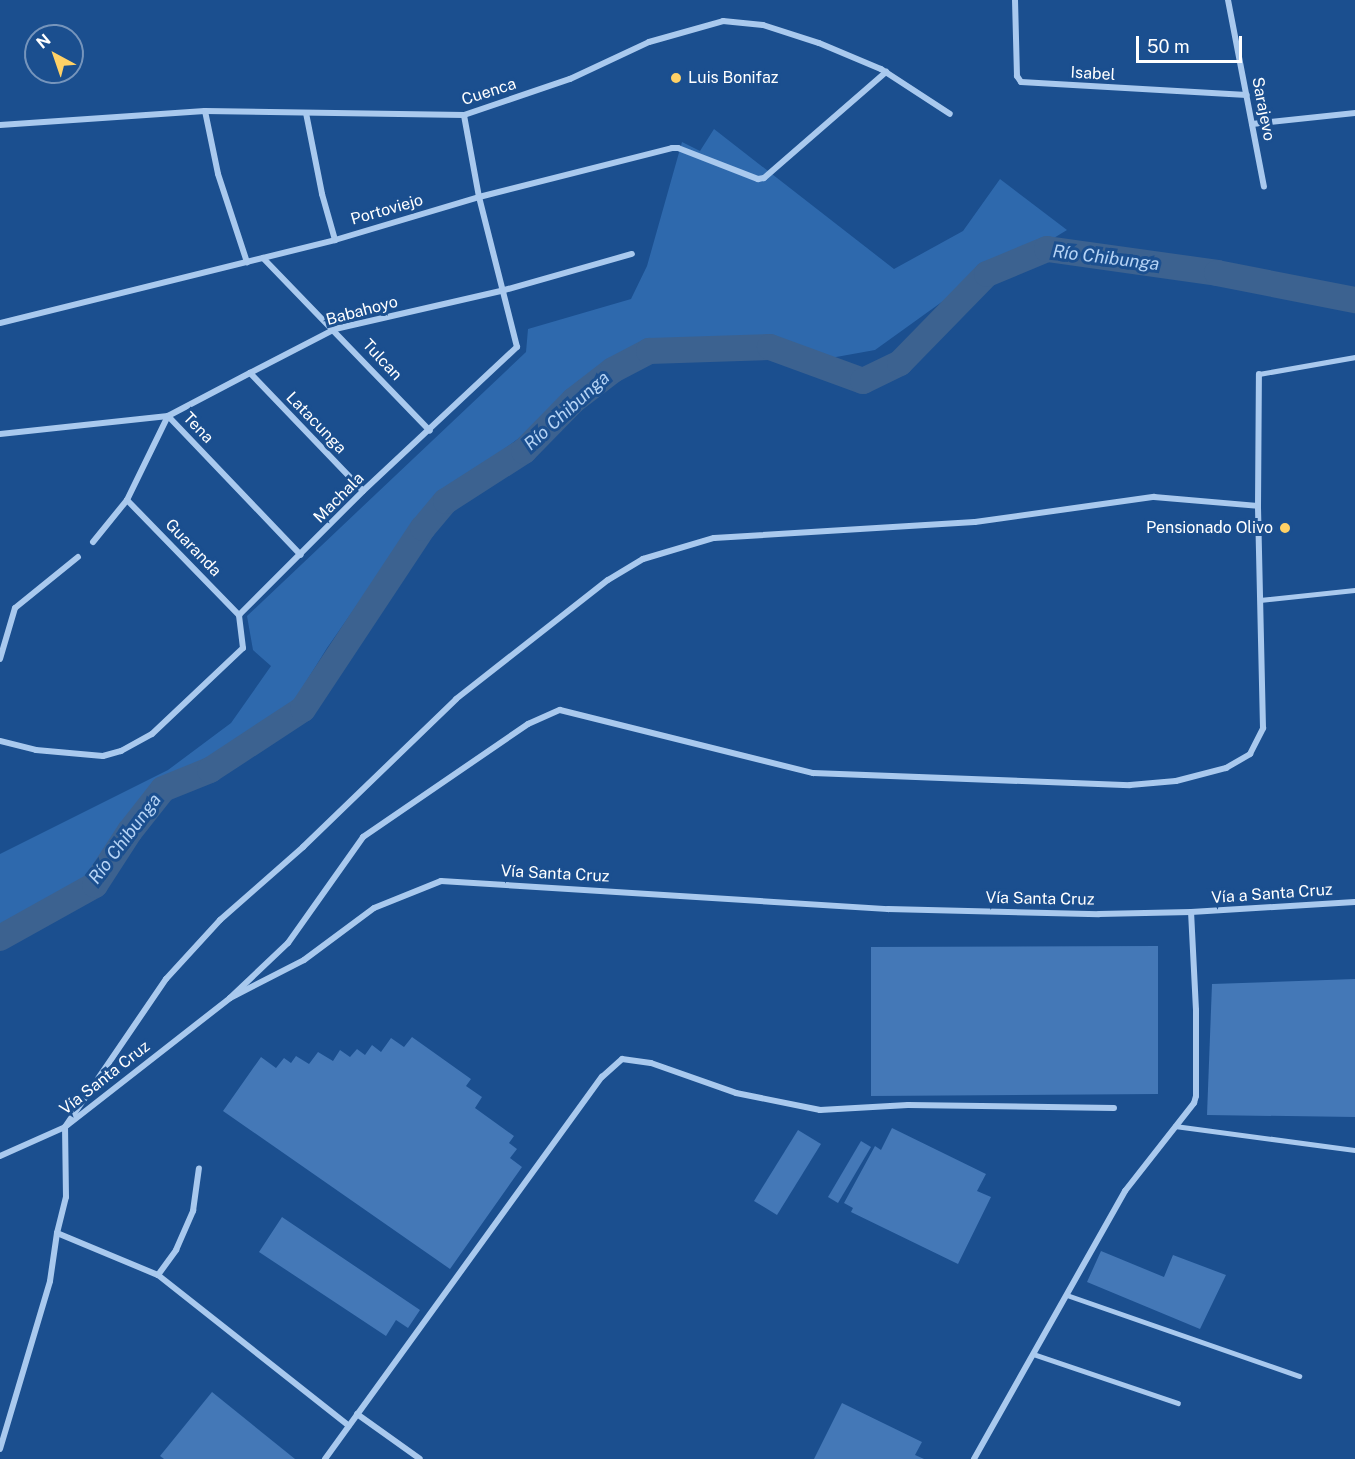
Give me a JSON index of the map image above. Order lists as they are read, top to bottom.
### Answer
{
  "streets": {
    "street": [
      "Isabel",
      "Cuenca",
      "Sarajevo",
      "Portoviejo",
      "Babahoyo",
      "Tulcan",
      "Latacunga",
      "Tena",
      "Machala",
      "Guaranda",
      "Vía Santa Cruz",
      "Vía a Santa Cruz"
    ]
  },
  "crossings": [
    ["Isabel", "Sarajevo"],
    ["Cuenca", "Portoviejo"],
    ["Cuenca", "Machala"],
    ["Portoviejo", "Tulcan"],
    ["Portoviejo", "Machala"],
    ["Babahoyo", "Tulcan"],
    ["Babahoyo", "Latacunga"],
    ["Babahoyo", "Tena"],
    ["Babahoyo", "Machala"],
    ["Tulcan", "Machala"],
    ["Latacunga", "Machala"],
    ["Tena", "Machala"],
    ["Machala", "Guaranda"],
    ["Vía Santa Cruz", "Vía a Santa Cruz"]
  ],
  "water": ["Río Chibunga"],
  "places": ["Luis Bonifaz", "Pensionado Olivo"],
  "scale_bar": "50 m",
  "north": "top left"
}
